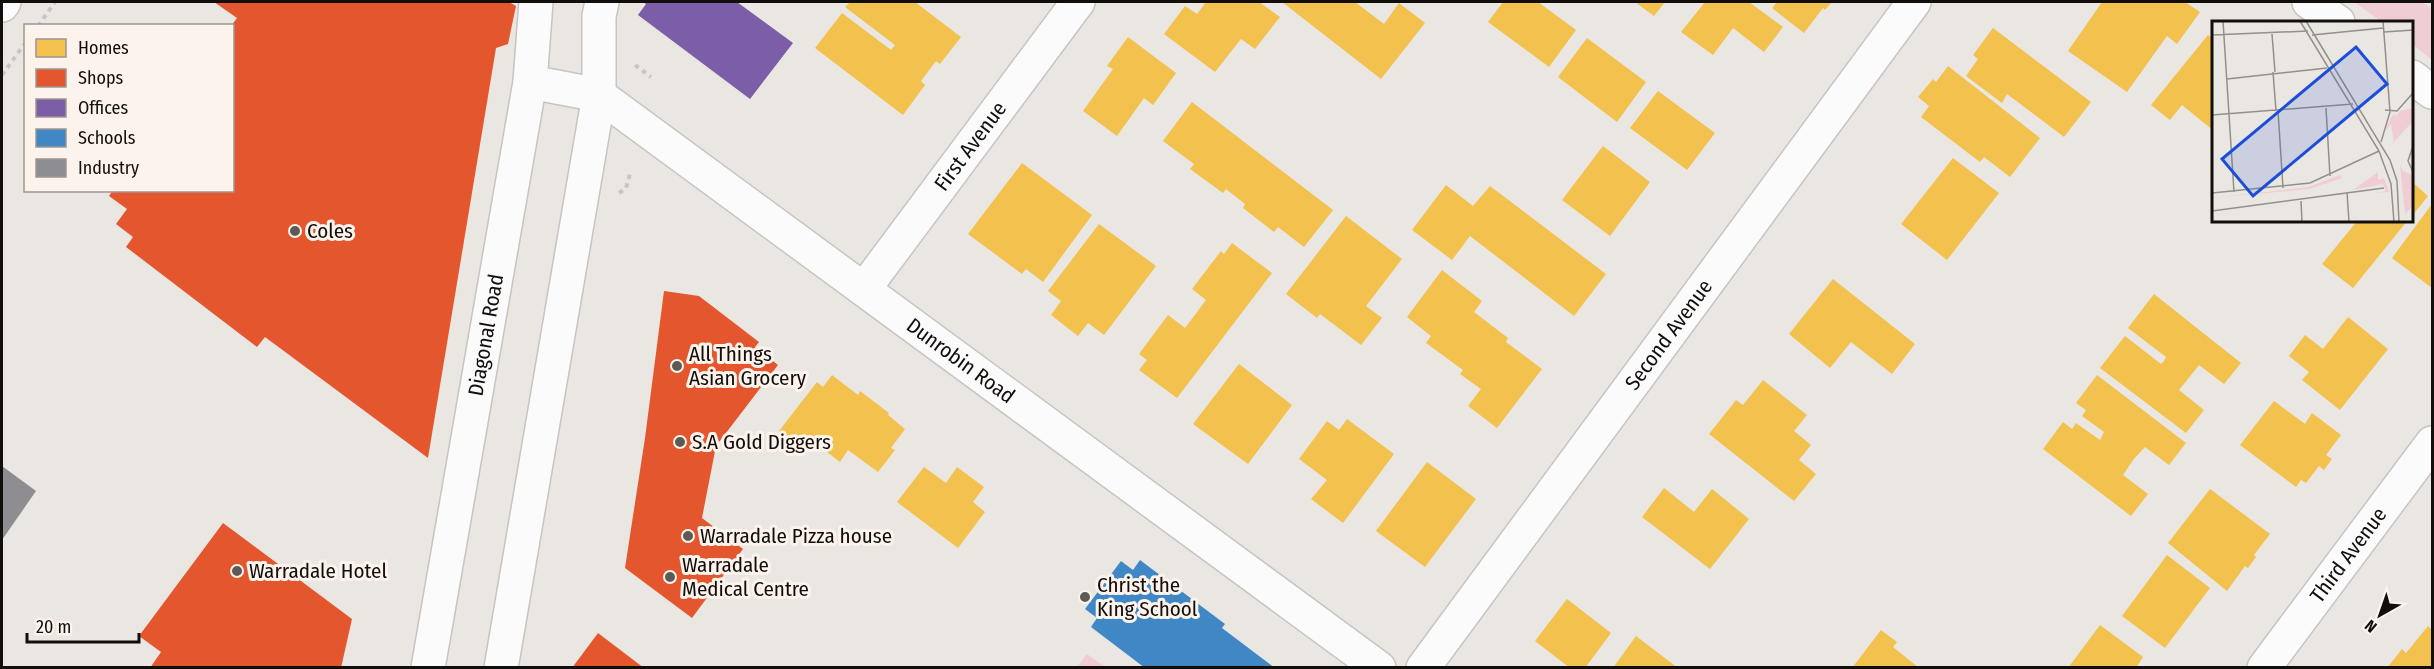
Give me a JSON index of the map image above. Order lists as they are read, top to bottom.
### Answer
{
  "streets": {
    "street": [
      "First Avenue",
      "Diagonal Road",
      "Second Avenue",
      "Dunrobin Road",
      "Third Avenue"
    ]
  },
  "crossings": [
    ["First Avenue", "Dunrobin Road"],
    ["Diagonal Road", "Dunrobin Road"]
  ],
  "places": [
    "Coles",
    "All Things Asian Grocery",
    "S.A Gold Diggers",
    "Warradale Pizza house",
    "Warradale Hotel",
    "Warradale Medical Centre",
    "Christ the King School"
  ],
  "legend": [
    "Homes",
    "Shops",
    "Offices",
    "Schools",
    "Industry"
  ],
  "scale_bar": "20 m",
  "north": "bottom left"
}
